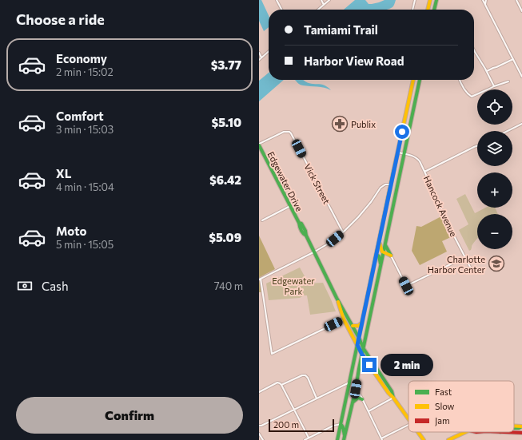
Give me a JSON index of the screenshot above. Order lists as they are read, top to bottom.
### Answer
{
  "streets": {
    "main road": ["Edgewater Drive"],
    "street": ["Vick Street", "Hancock Avenue"]
  },
  "crossings": [
    ["Edgewater Drive", "Vick Street"]
  ],
  "parks": ["Edgewater Park"],
  "places": {
    "pharmacy": ["Publix"],
    "school or university": ["Charlotte Harbor Center"]
  },
  "legend": ["Fast", "Slow", "Jam"],
  "scale_bar": "200 m",
  "page": {
    "heading": "Choose a ride",
    "banner": ["Tamiami Trail", "Harbor View Road"],
    "list": [
      {
        "name": "Economy",
        "note": "2 min · 15:02",
        "value": "$3.77"
      },
      {
        "name": "Comfort",
        "note": "3 min · 15:03",
        "value": "$5.10"
      },
      {
        "name": "XL",
        "note": "4 min · 15:04",
        "value": "$6.42"
      },
      {
        "name": "Moto",
        "note": "5 min · 15:05",
        "value": "$5.09"
      }
    ],
    "map_buttons": ["+", "−"],
    "pay": ["Cash", "740 m"],
    "bubble": "2 min",
    "buttons": "Confirm",
    "scale": "200 m"
  }
}
